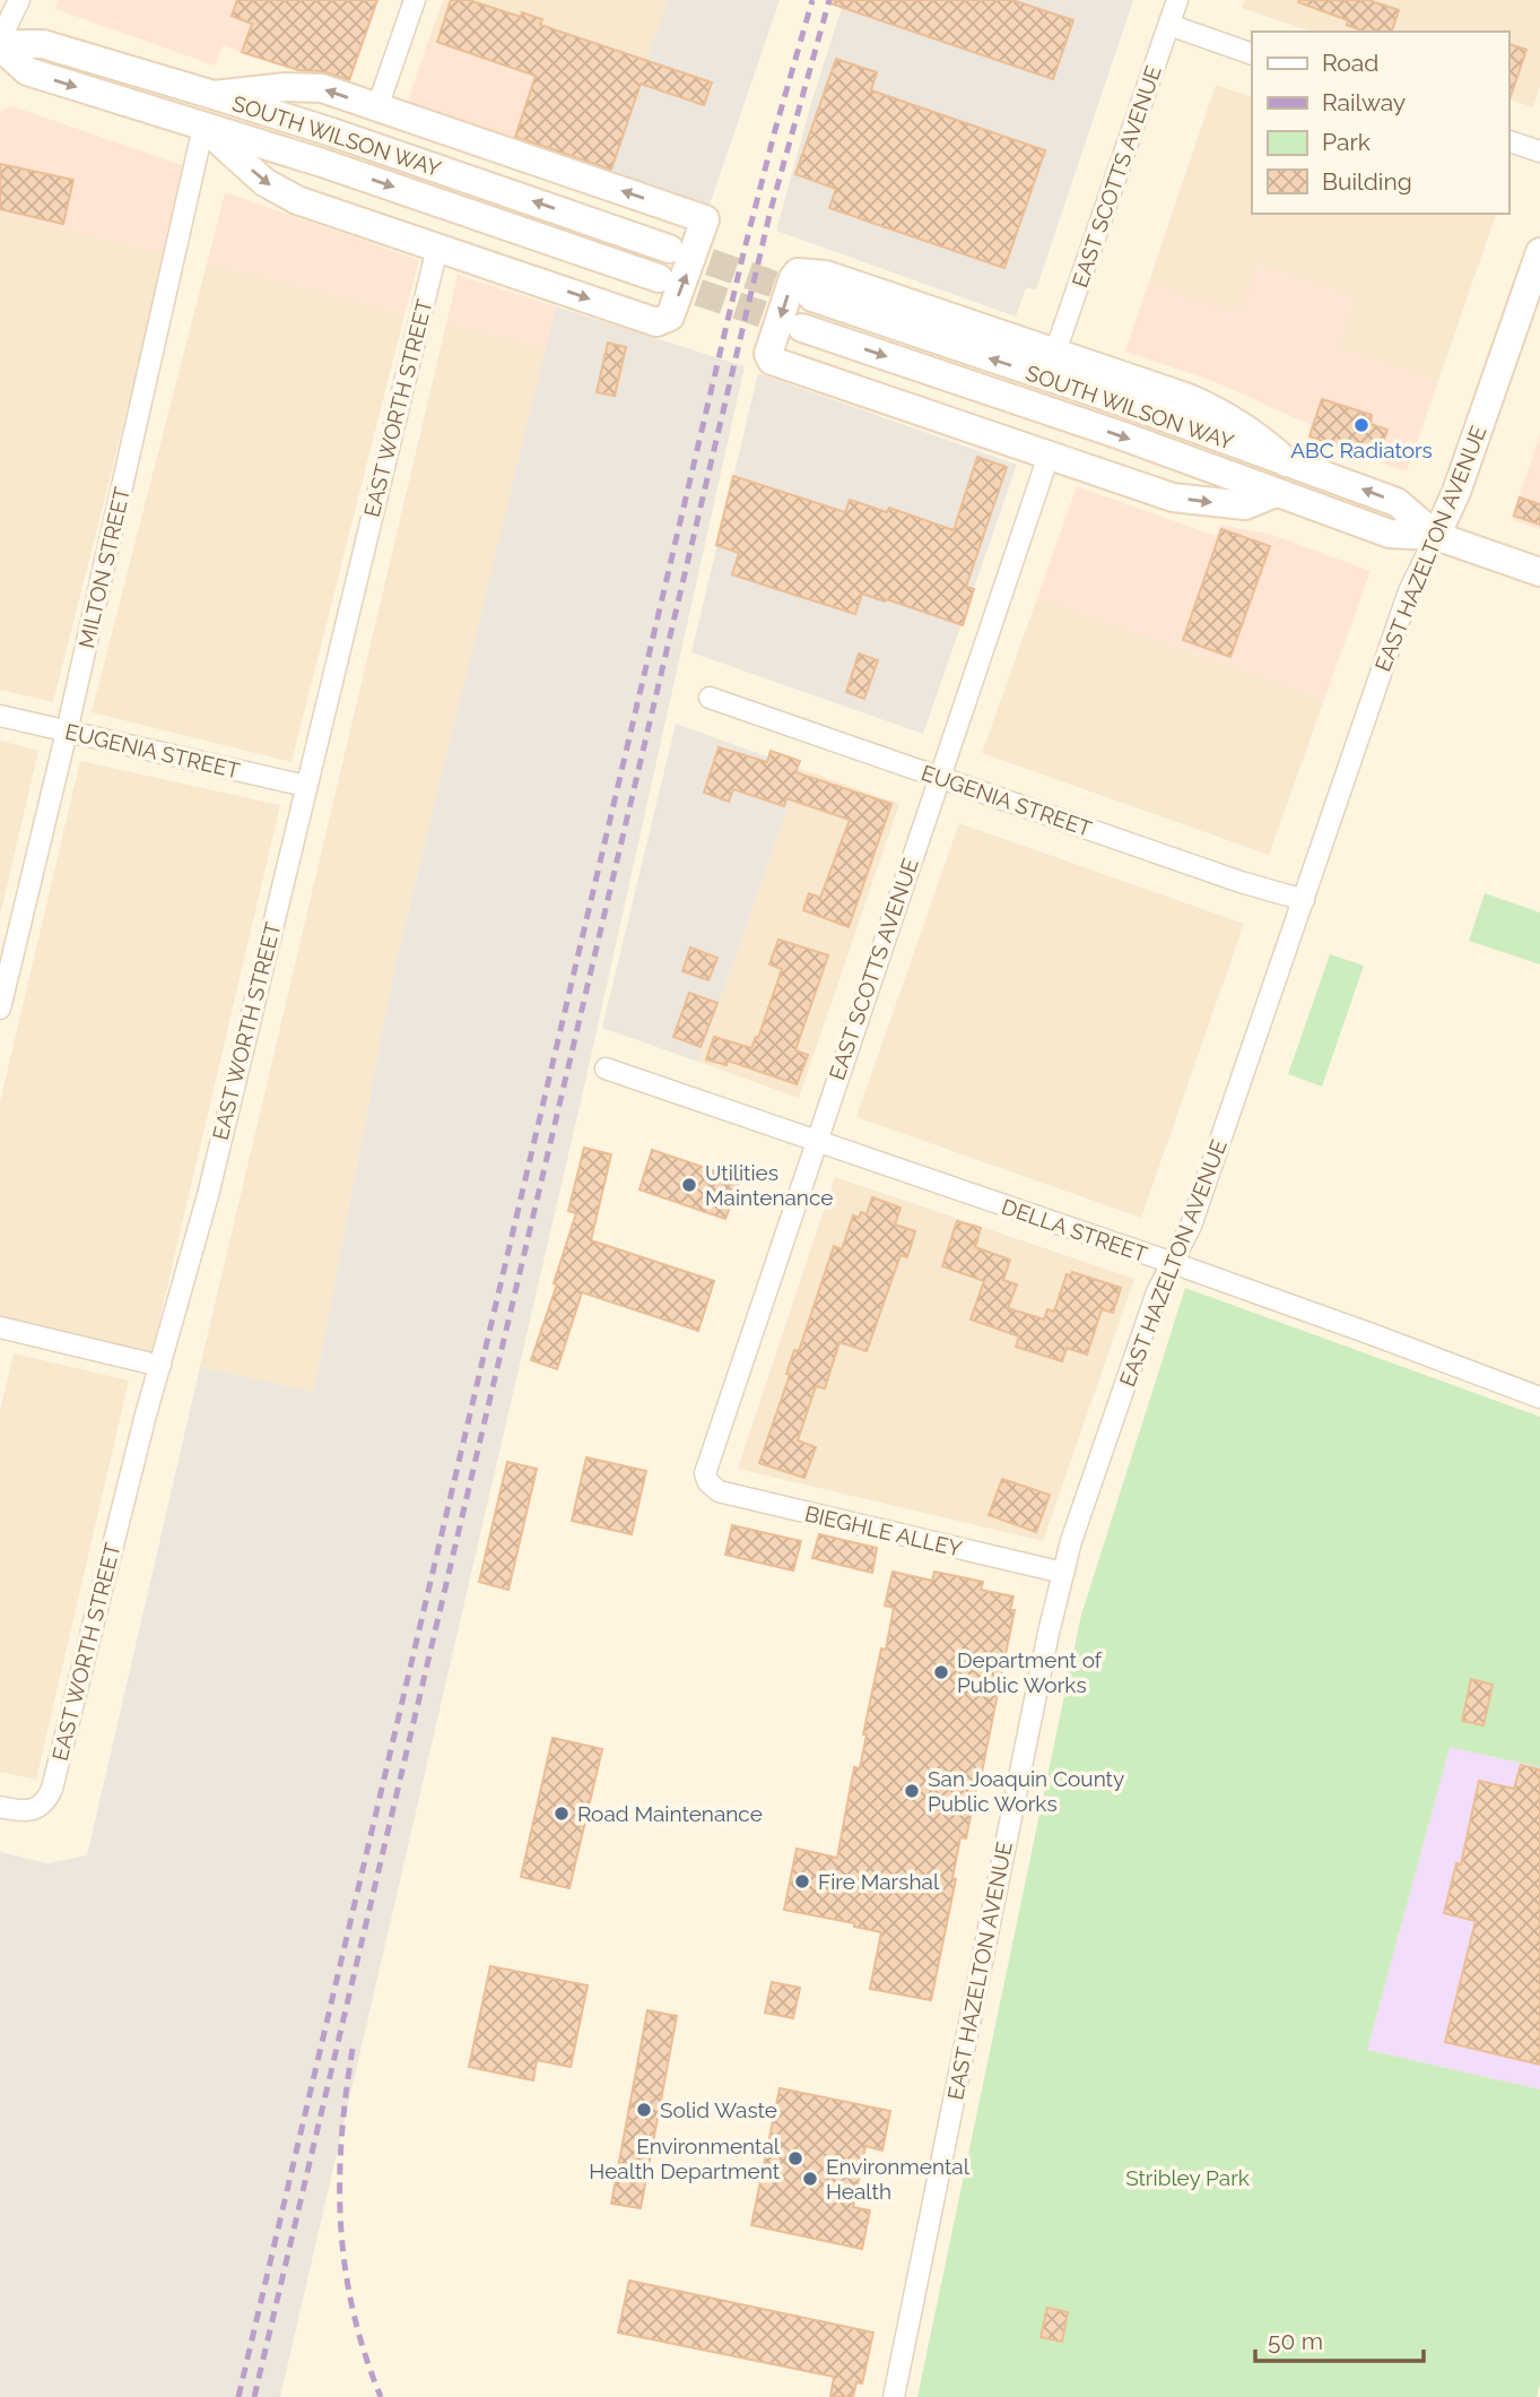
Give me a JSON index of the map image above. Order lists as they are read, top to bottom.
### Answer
{
  "streets": {
    "main road": ["SOUTH WILSON WAY", "EAST HAZELTON AVENUE"],
    "street": [
      "EAST SCOTTS AVENUE",
      "EAST WORTH STREET",
      "MILTON STREET",
      "EUGENIA STREET",
      "DELLA STREET",
      "BIEGHLE ALLEY"
    ]
  },
  "crossings": [
    ["SOUTH WILSON WAY", "EAST HAZELTON AVENUE"],
    ["SOUTH WILSON WAY", "MILTON STREET"],
    ["EAST SCOTTS AVENUE", "EUGENIA STREET"],
    ["EAST SCOTTS AVENUE", "DELLA STREET"],
    ["EAST SCOTTS AVENUE", "BIEGHLE ALLEY"],
    ["EAST WORTH STREET", "EUGENIA STREET"],
    ["EAST HAZELTON AVENUE", "EUGENIA STREET"],
    ["EAST HAZELTON AVENUE", "DELLA STREET"],
    ["EAST HAZELTON AVENUE", "BIEGHLE ALLEY"],
    ["MILTON STREET", "EUGENIA STREET"]
  ],
  "parks": ["Stribley Park"],
  "places": [
    "ABC Radiators",
    "Utilities Maintenance",
    "Department of Public Works",
    "San Joaquin County Public Works",
    "Road Maintenance",
    "Fire Marshal",
    "Solid Waste",
    "Environmental Health Department",
    "Environmental Health"
  ],
  "legend": [
    "Road",
    "Railway",
    "Park",
    "Building"
  ],
  "scale_bar": "50 m"
}
